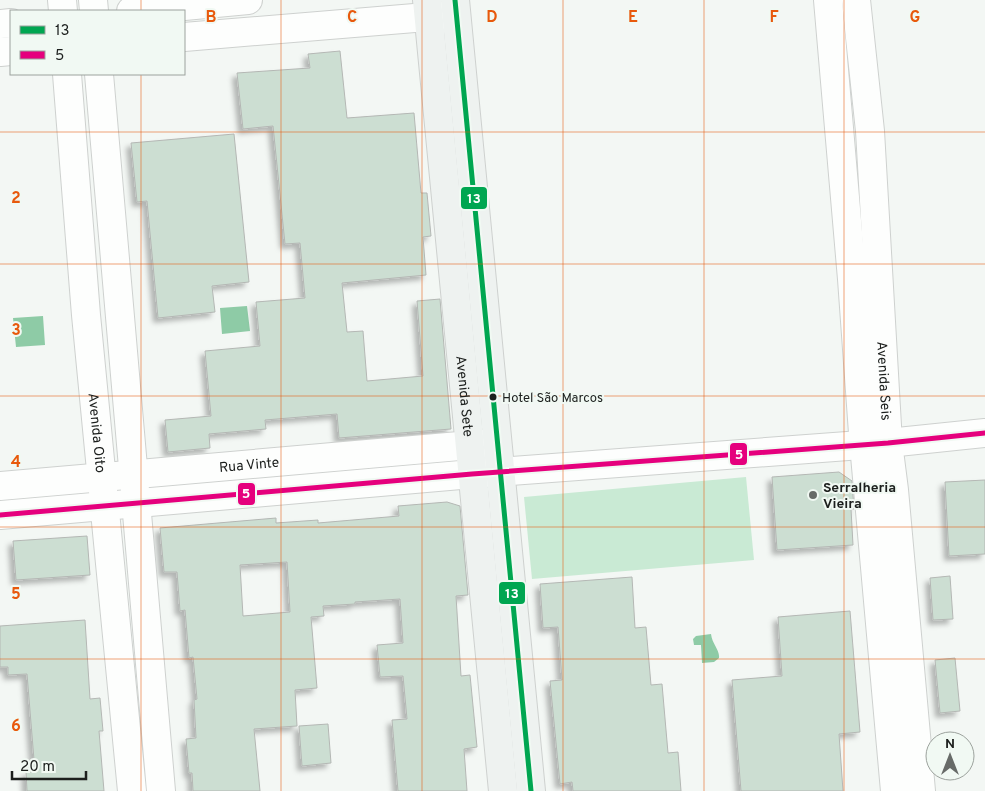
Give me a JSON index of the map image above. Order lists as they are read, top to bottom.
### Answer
{
  "streets": {
    "street": [
      "Avenida Seis",
      "Avenida Sete",
      "Avenida Oito",
      "Rua Vinte"
    ]
  },
  "crossings": [
    ["Avenida Sete", "Rua Vinte"],
    ["Avenida Oito", "Rua Vinte"]
  ],
  "places": ["Hotel São Marcos", "Serralheria Vieira"],
  "lines": ["transit line 13", "transit line 5"],
  "legend": ["13", "5"],
  "scale_bar": "20 m",
  "north": "top",
  "grid": {
    "columns": [
      "B",
      "C",
      "D",
      "E",
      "F",
      "G"
    ],
    "rows": [
      "2",
      "3",
      "4",
      "5",
      "6"
    ]
  }
}
